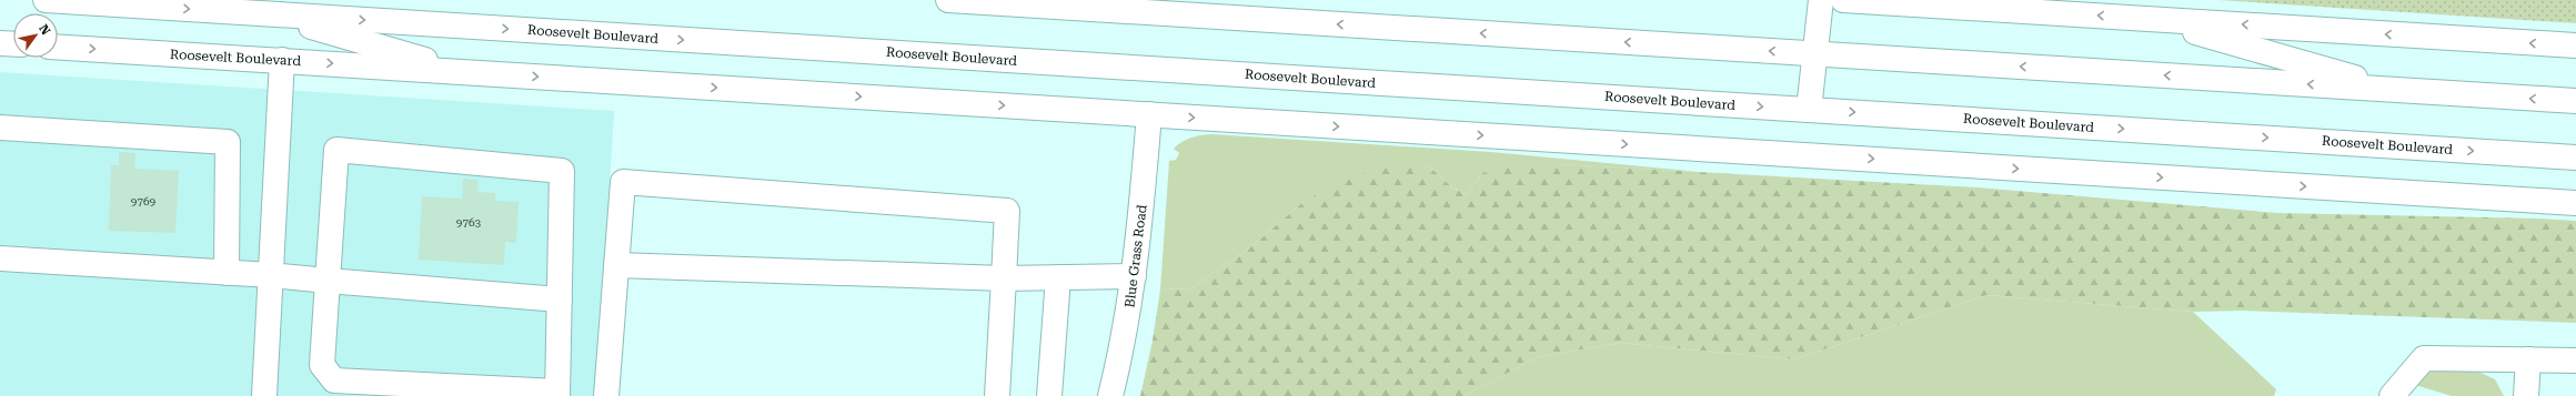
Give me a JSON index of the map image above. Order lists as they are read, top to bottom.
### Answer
{
  "streets": {
    "main road": ["Roosevelt Boulevard", "Blue Grass Road"]
  },
  "crossings": [
    ["Roosevelt Boulevard", "Blue Grass Road"]
  ],
  "house_numbers": ["9769", "9763"],
  "north": "top right"
}
